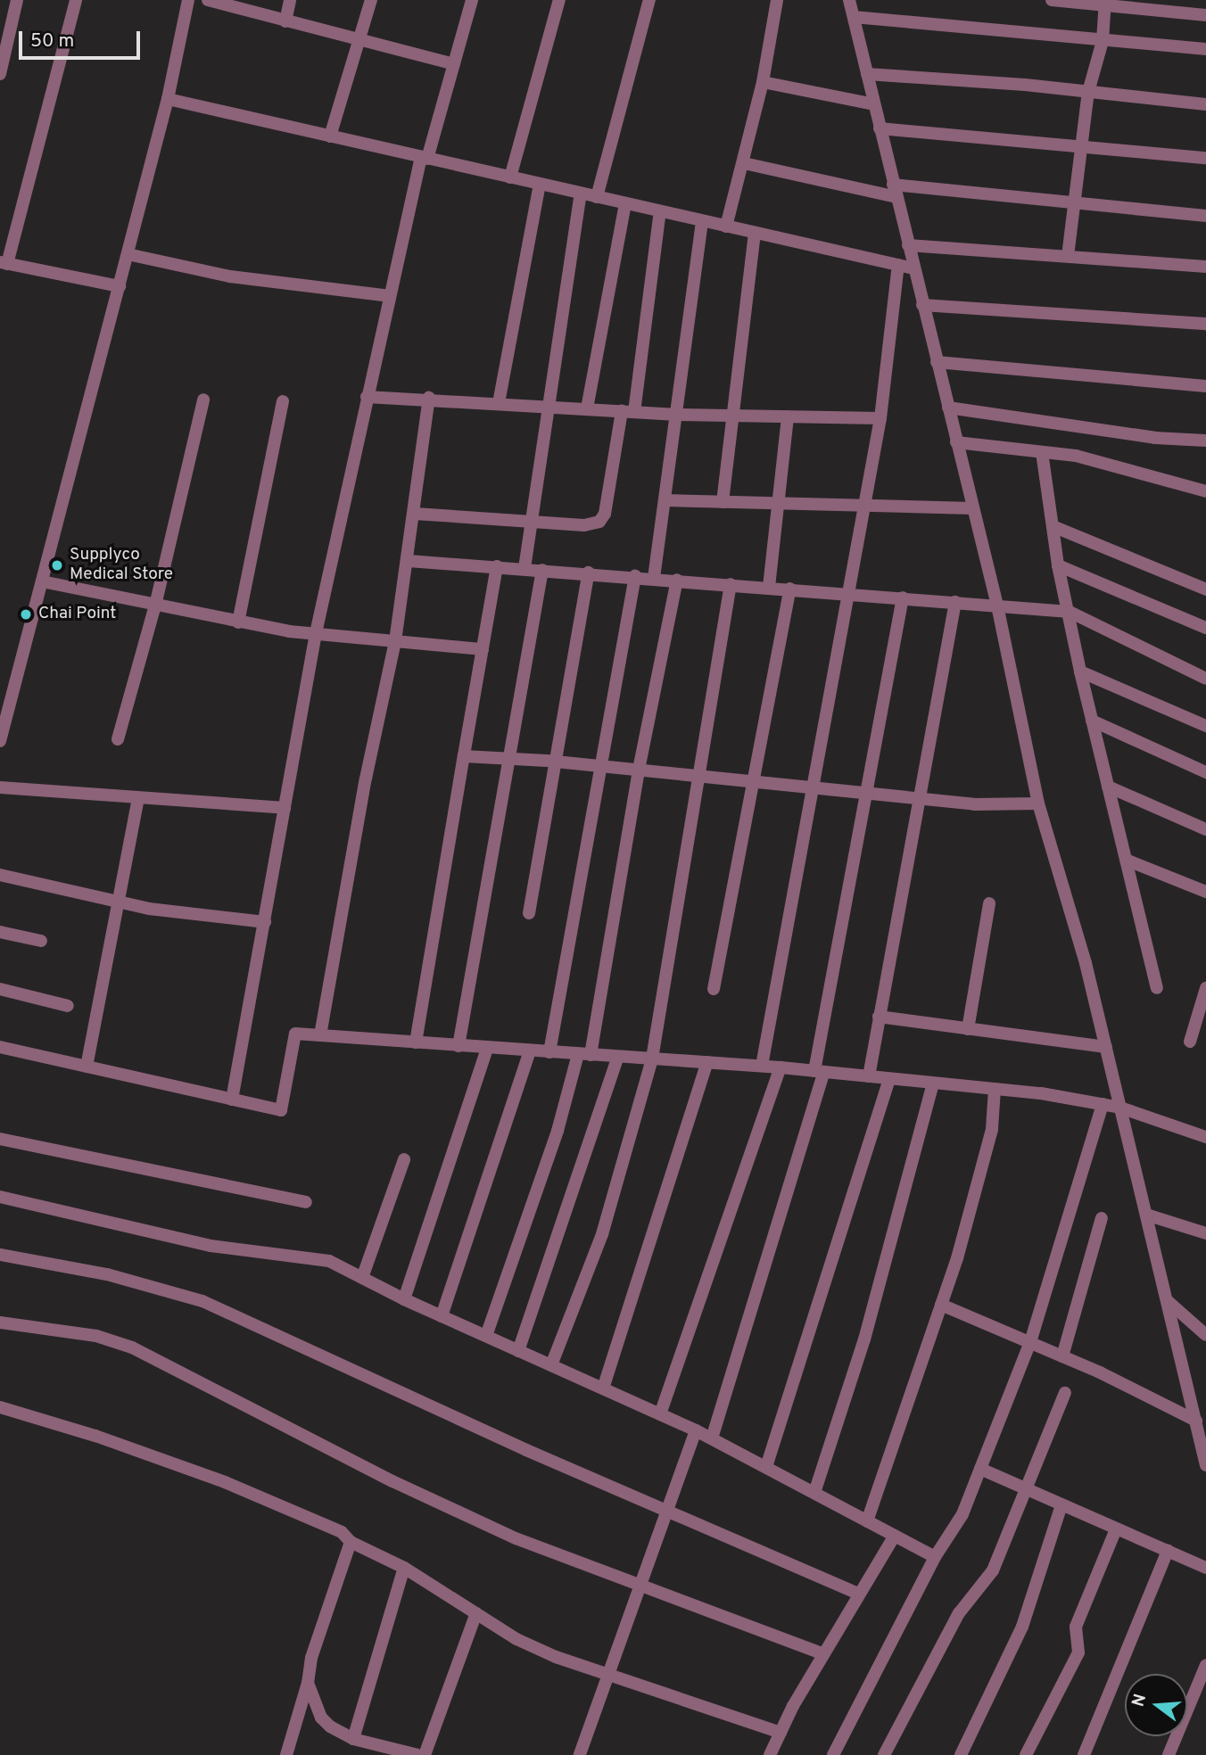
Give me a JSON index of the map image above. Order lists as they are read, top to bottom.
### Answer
{
  "places": ["Supplyco Medical Store", "Chai Point"],
  "scale_bar": "50 m",
  "north": "left"
}
